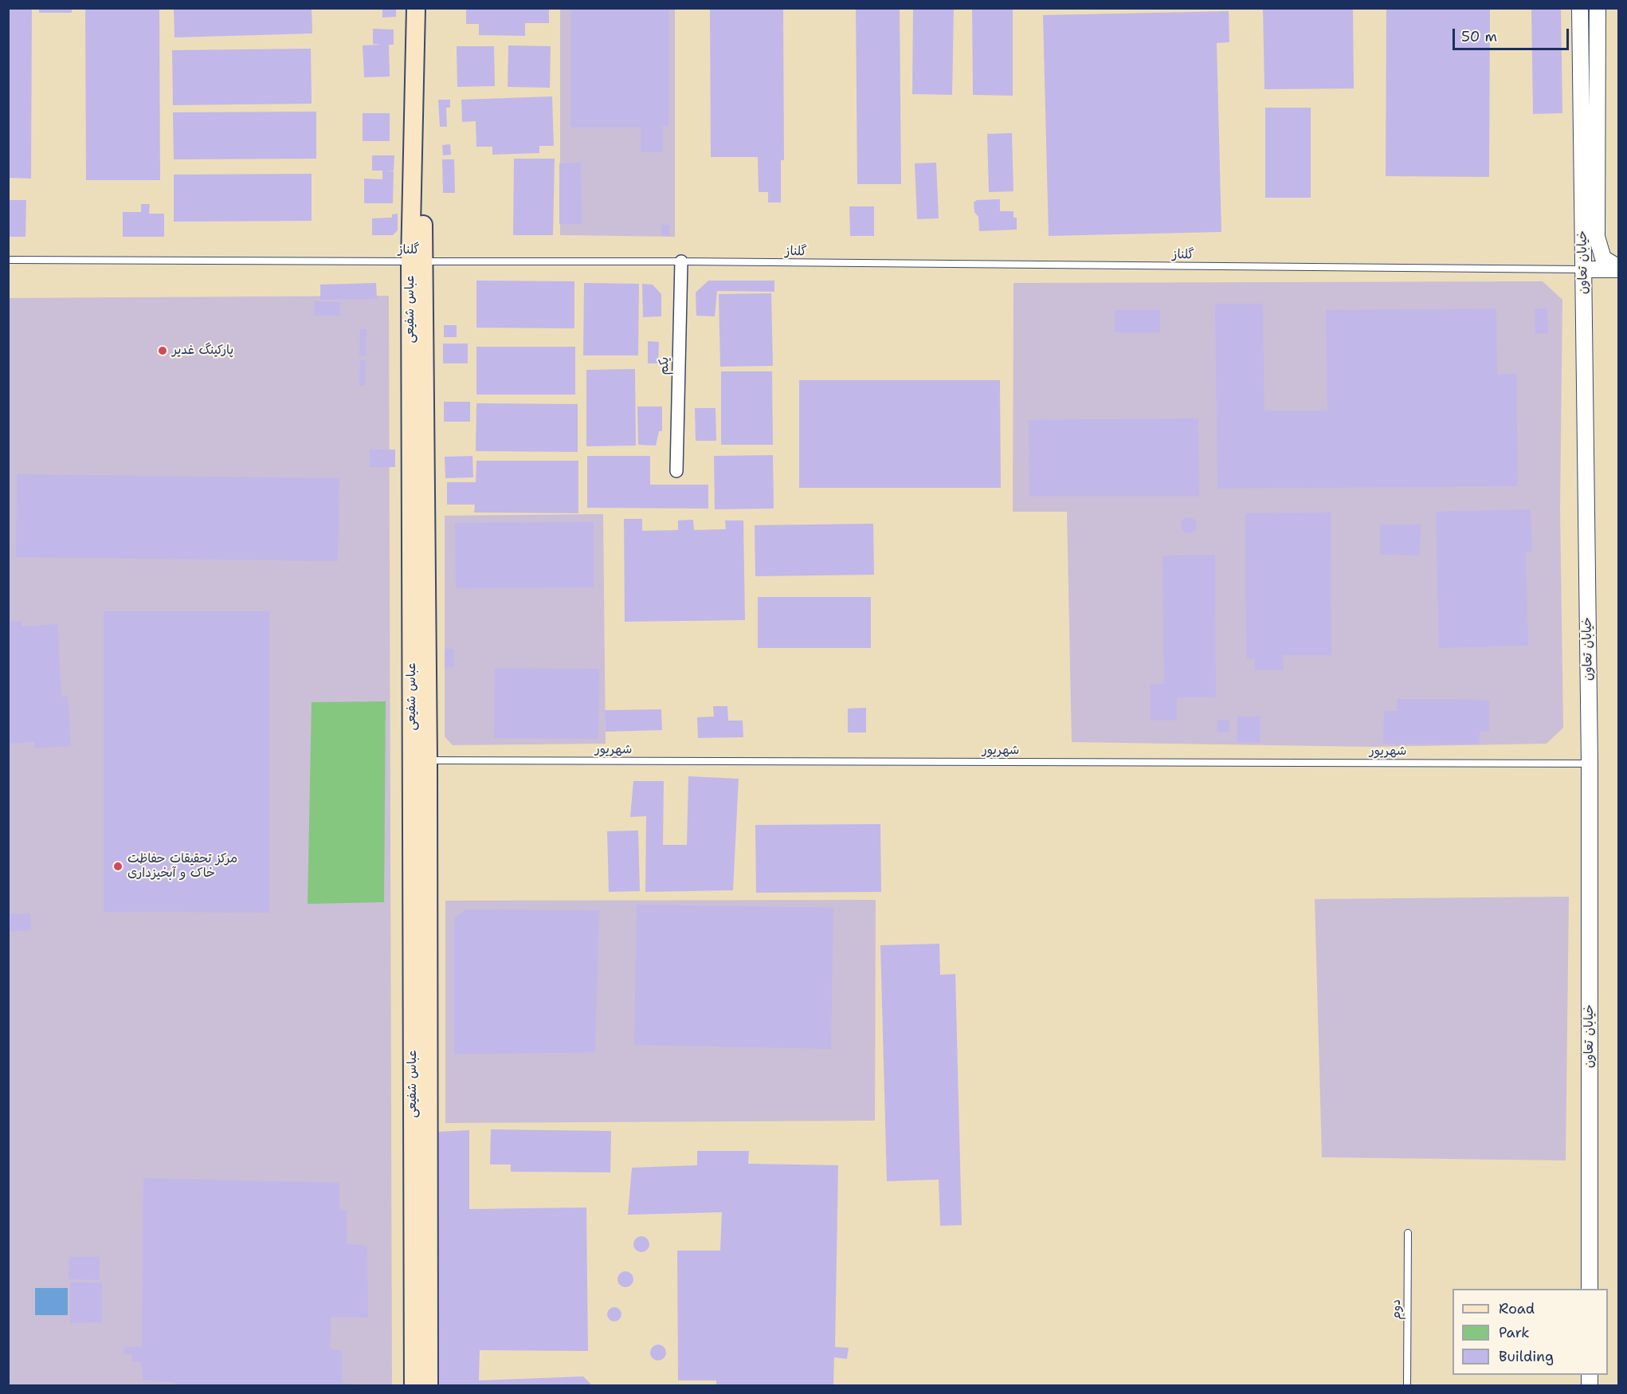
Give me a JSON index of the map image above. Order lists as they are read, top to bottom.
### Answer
{
  "streets": {
    "main road": ["عباس شفیعی"],
    "street": ["خیابان تعاون", "یکم"],
    "lane": ["گلناز", "شهریور", "دوم"]
  },
  "crossings": [
    ["گلناز", "خیابان تعاون"],
    ["گلناز", "عباس شفیعی"],
    ["گلناز", "یکم"],
    ["خیابان تعاون", "شهریور"],
    ["عباس شفیعی", "شهریور"]
  ],
  "places": ["پارکینگ غدیر", "مرکز تحقیقات حفاظت خاک و آبخیزداری"],
  "legend": ["Road", "Park", "Building"],
  "scale_bar": "50 m"
}
